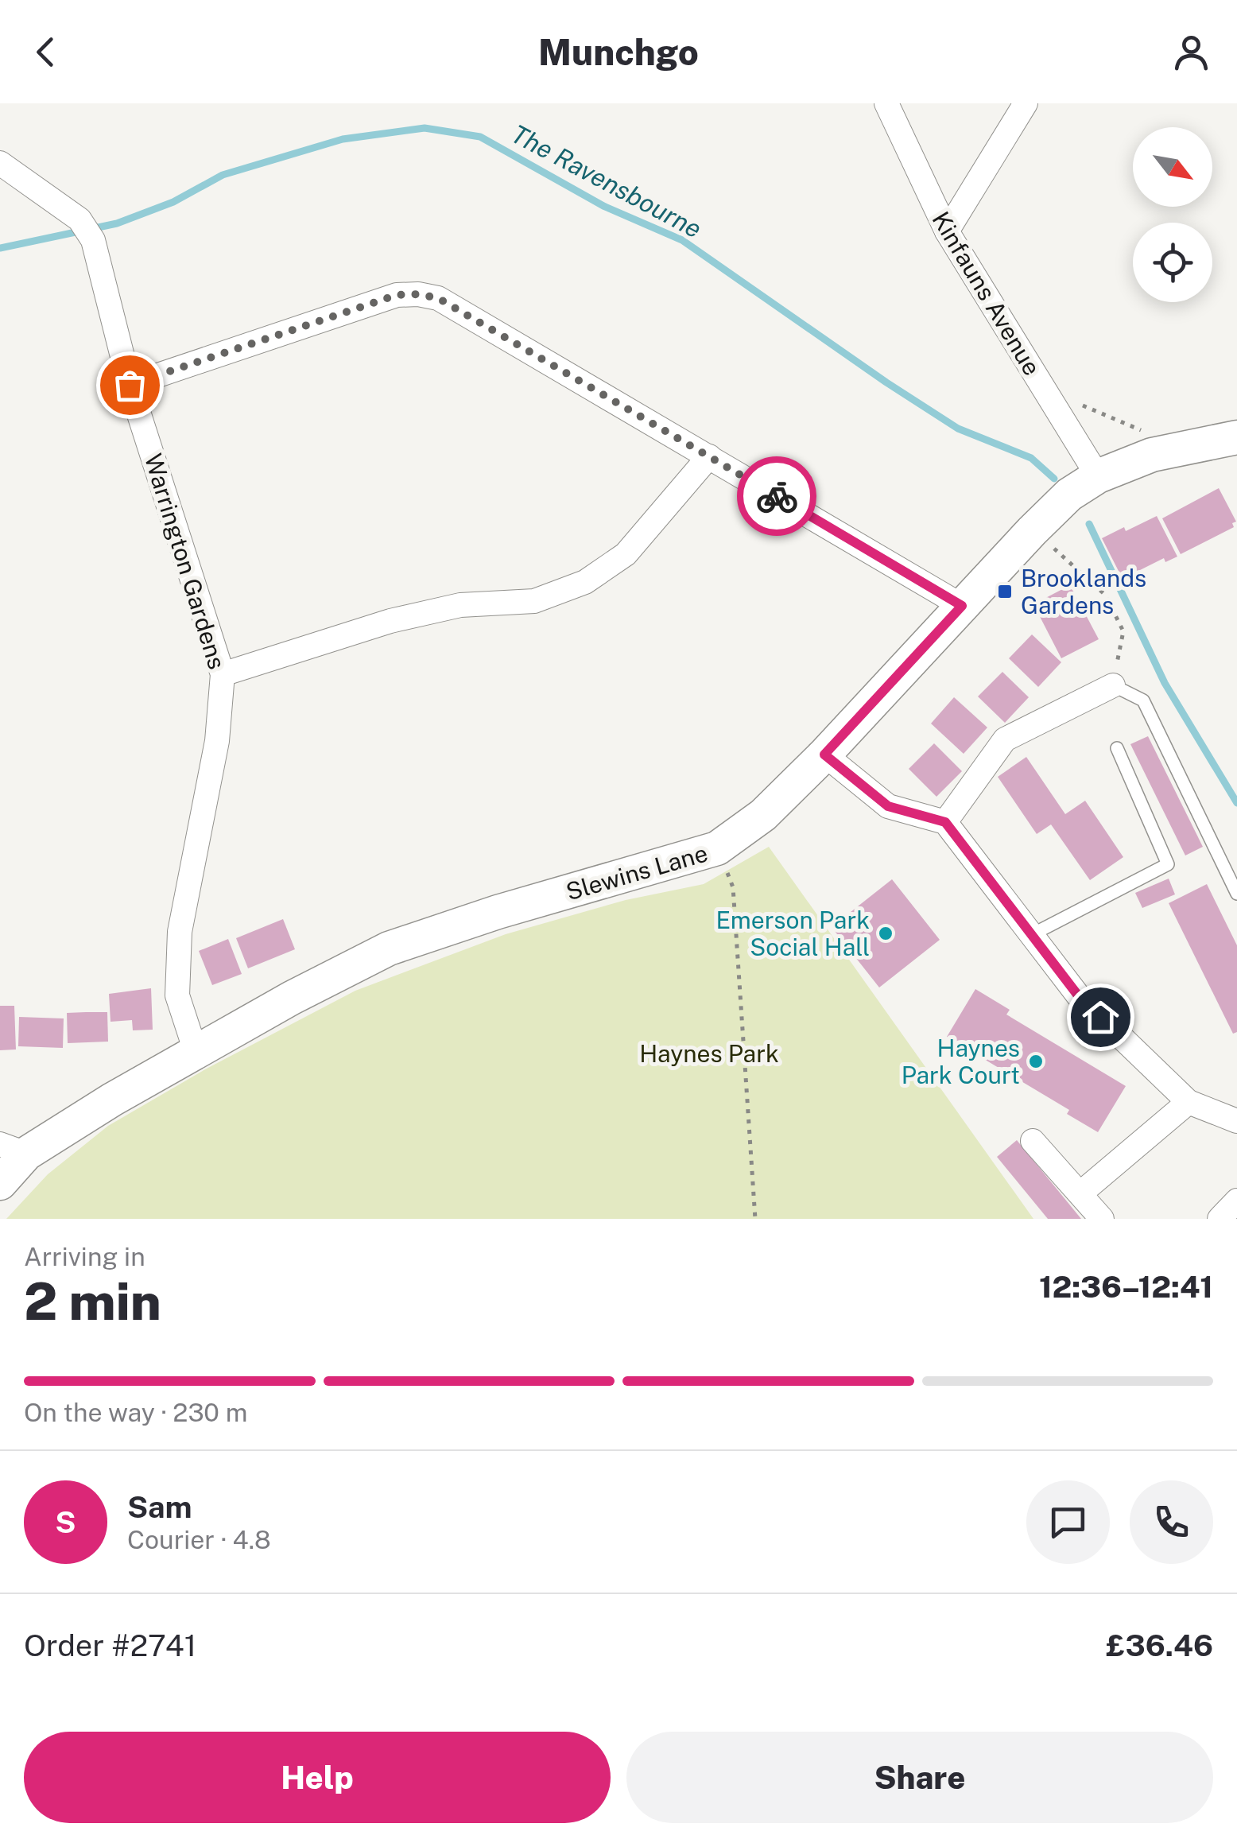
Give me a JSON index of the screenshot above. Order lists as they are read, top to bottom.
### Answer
{
  "streets": {
    "street": ["Kinfauns Avenue", "Warrington Gardens", "Slewins Lane"]
  },
  "crossings": [
    ["Kinfauns Avenue", "Slewins Lane"],
    ["Warrington Gardens", "Slewins Lane"]
  ],
  "water": ["The Ravensbourne"],
  "parks": ["Haynes Park"],
  "places": {
    "transit": ["Brooklands Gardens"],
    "other": ["Emerson Park Social Hall", "Haynes Park Court"]
  },
  "north": "bottom right",
  "page": {
    "header": "Munchgo",
    "heading": ["2 min", "Arriving in", "12:36–12:41"],
    "panel": [
      "Sam",
      "Courier · 4.8",
      "Order #2741",
      "£36.46"
    ],
    "bar": "On the way · 230 m",
    "round": "S",
    "buttons": ["Help", "Share"]
  }
}
